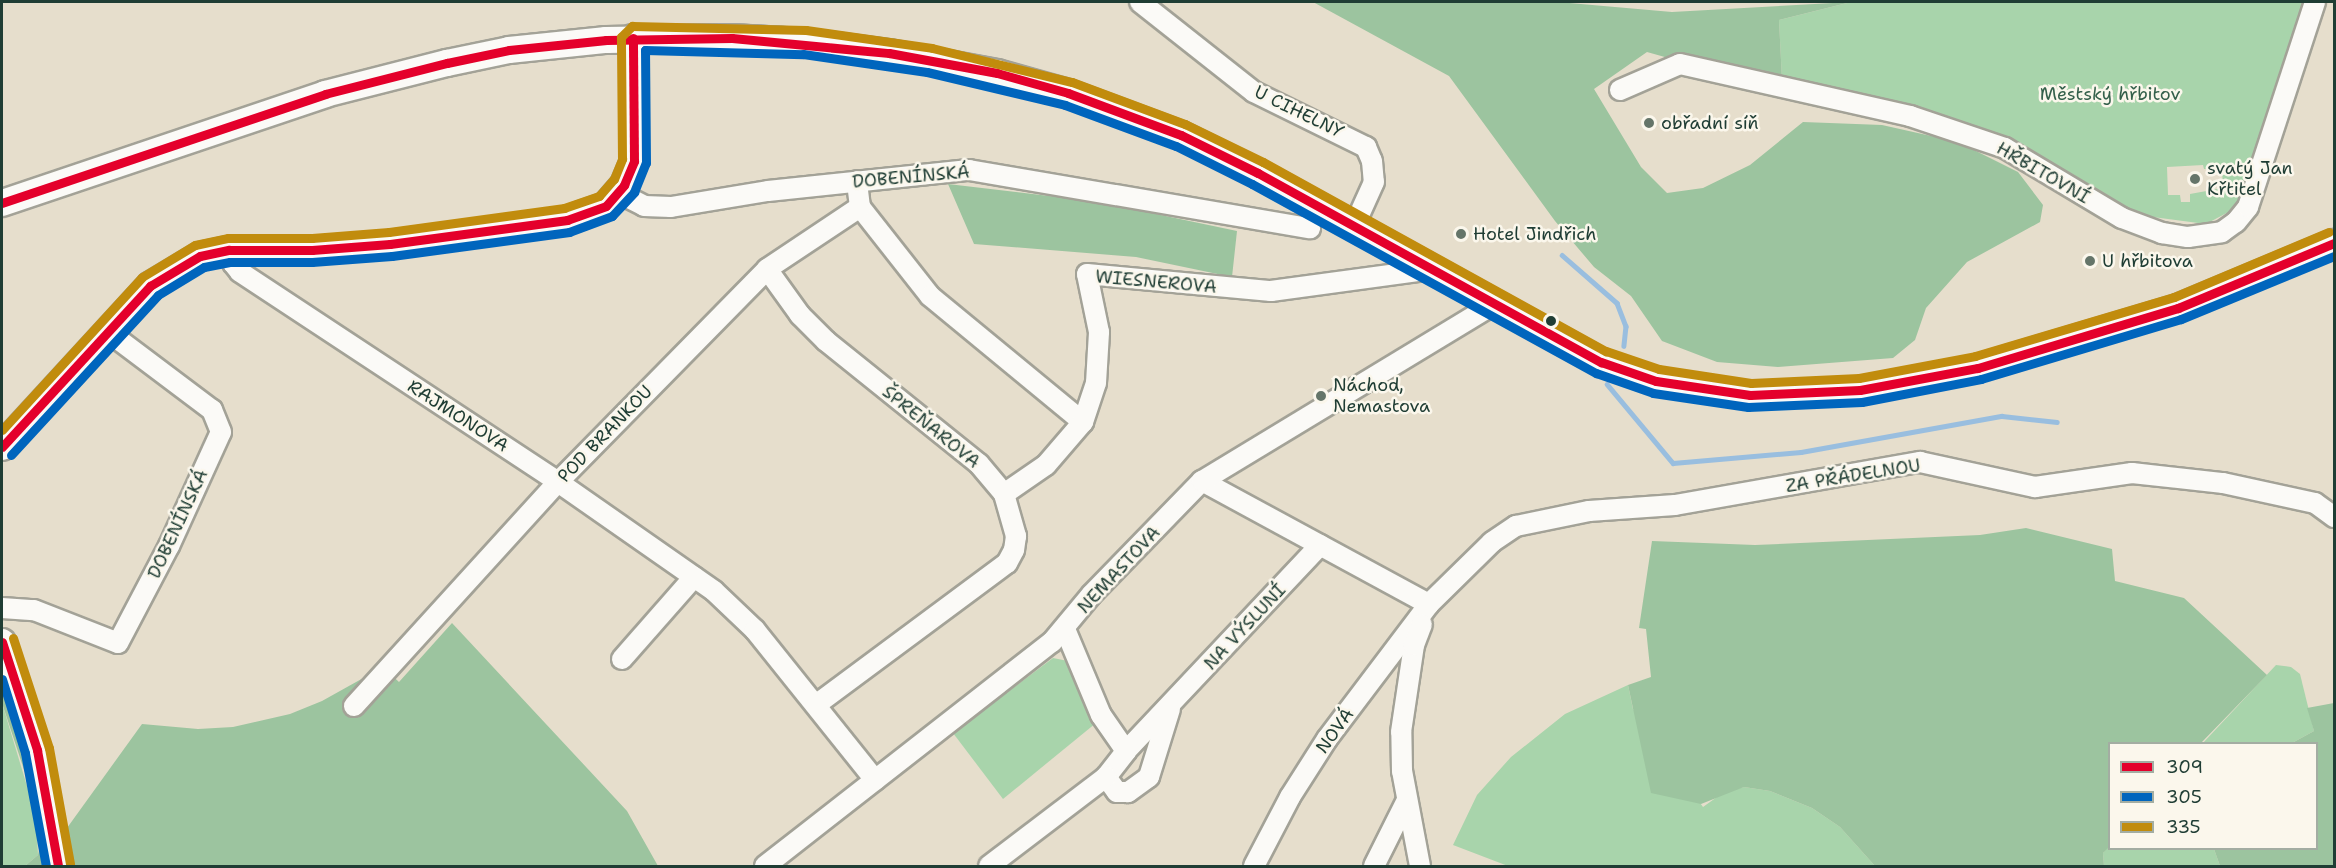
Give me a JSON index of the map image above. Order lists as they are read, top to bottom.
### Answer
{
  "streets": {
    "street": [
      "U CIHELNY",
      "HŘBITOVNÍ",
      "DOBENÍNSKÁ",
      "WIESNEROVA",
      "RAJMONOVA",
      "ŠPREŇAROVA",
      "POD BRANKOU",
      "ZA PŘÁDELNOU",
      "NEMASTOVA",
      "NA VÝSLUNÍ",
      "NOVÁ"
    ]
  },
  "crossings": [
    ["RAJMONOVA", "ŠPREŇAROVA"],
    ["RAJMONOVA", "POD BRANKOU"],
    ["RAJMONOVA", "NEMASTOVA"],
    ["ŠPREŇAROVA", "POD BRANKOU"],
    ["ZA PŘÁDELNOU", "NOVÁ"]
  ],
  "parks": ["Městský hřbitov"],
  "places": [
    "obřadní síň",
    "svatý Jan Křtitel",
    "Hotel Jindřich",
    "U hřbitova",
    "Náchod, Nemastova"
  ],
  "lines": ["transit line 335", "transit line 309", "transit line 305"],
  "legend": ["309", "305", "335"]
}
